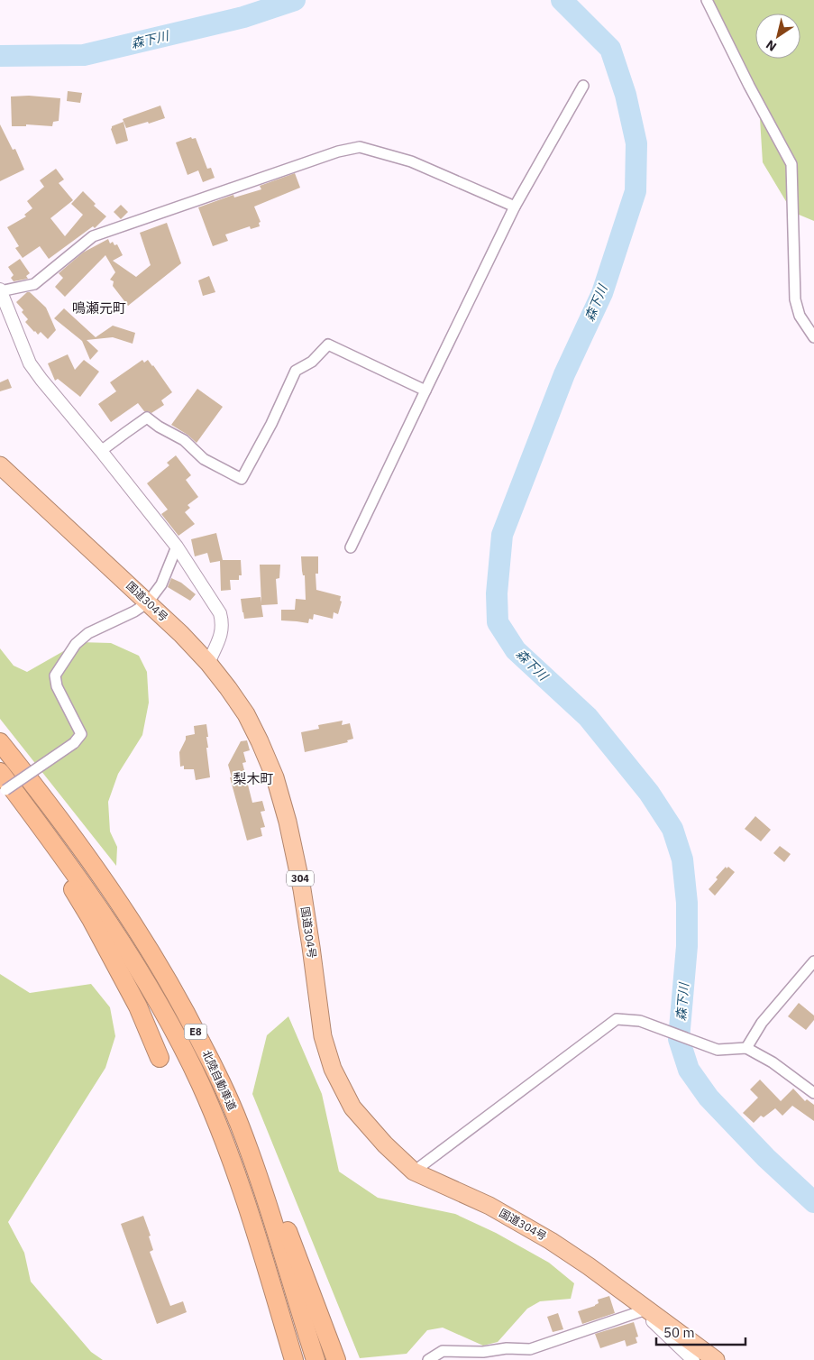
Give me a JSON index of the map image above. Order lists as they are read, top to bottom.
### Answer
{
  "streets": {
    "highway": [
      "国道304号",
      "304",
      "E8",
      "北陸自動車道"
    ]
  },
  "crossings": [
    ["国道304号", "304"]
  ],
  "districts": ["鳴瀬元町", "梨木町"],
  "water": ["森下川"],
  "scale_bar": "50 m",
  "north": "bottom left"
}
